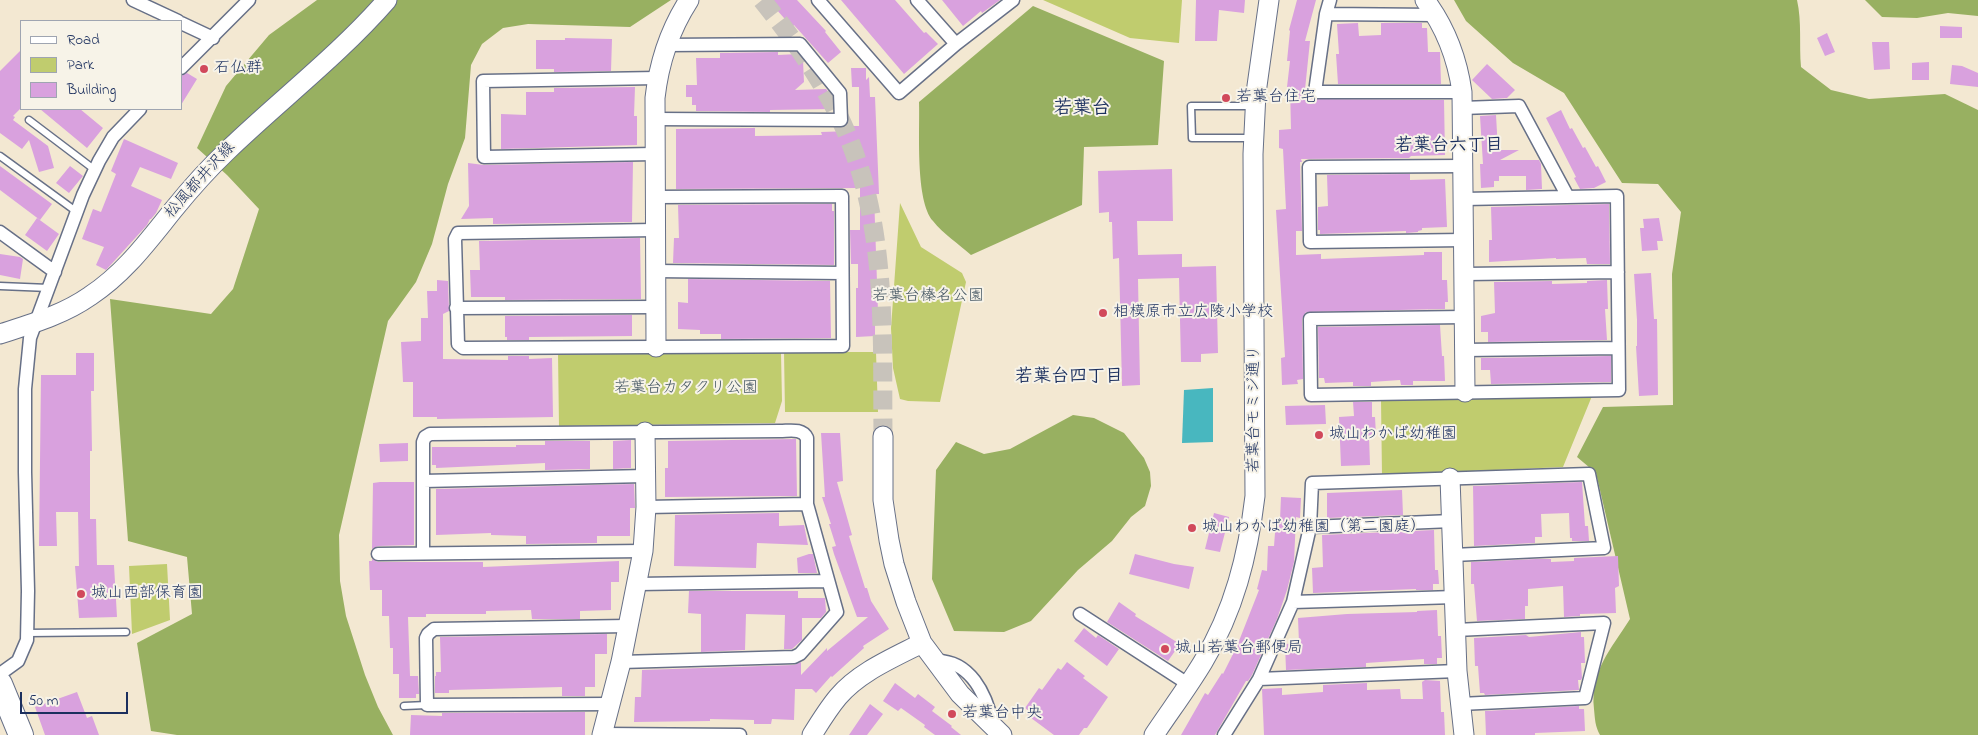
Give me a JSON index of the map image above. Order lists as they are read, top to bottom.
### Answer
{
  "streets": {
    "street": ["松風都井沢線", "若葉台モミジ通り"]
  },
  "districts": ["若葉台", "若葉台六丁目", "若葉台四丁目"],
  "parks": ["若葉台榛名公園", "若葉台カタクリ公園"],
  "places": [
    "石仏群",
    "若葉台住宅",
    "相模原市立広陵小学校",
    "城山わかば幼稚園",
    "城山わかば幼稚園（第二園庭）",
    "城山西部保育園",
    "城山若葉台郵便局",
    "若葉台中央"
  ],
  "legend": ["Road", "Park", "Building"],
  "scale_bar": "50 m"
}
